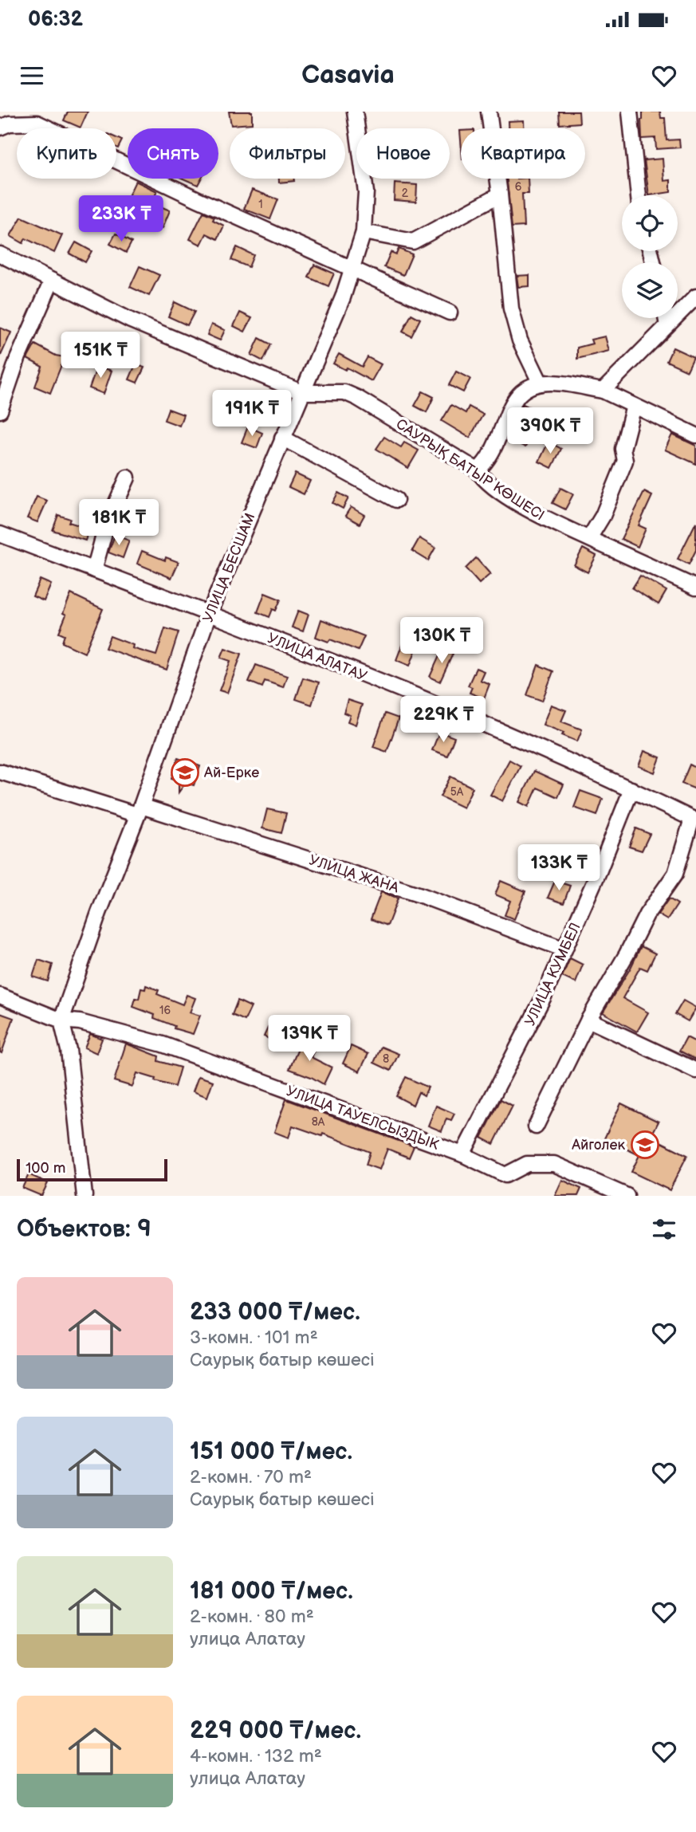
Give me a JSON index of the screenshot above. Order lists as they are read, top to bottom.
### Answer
{
  "streets": {
    "street": [
      "САУРЫҚ БАТЫР КӨШЕСІ",
      "УЛИЦА БЕСШАМ",
      "УЛИЦА АЛАТАУ",
      "УЛИЦА ЖАНА",
      "УЛИЦА КУМБЕЛ",
      "УЛИЦА ТАУЕЛСЫЗДЫК"
    ]
  },
  "crossings": [
    ["САУРЫҚ БАТЫР КӨШЕСІ", "УЛИЦА БЕСШАМ"],
    ["УЛИЦА БЕСШАМ", "УЛИЦА АЛАТАУ"],
    ["УЛИЦА БЕСШАМ", "УЛИЦА ЖАНА"],
    ["УЛИЦА БЕСШАМ", "УЛИЦА ТАУЕЛСЫЗДЫК"],
    ["УЛИЦА АЛАТАУ", "УЛИЦА КУМБЕЛ"],
    ["УЛИЦА ЖАНА", "УЛИЦА КУМБЕЛ"],
    ["УЛИЦА КУМБЕЛ", "УЛИЦА ТАУЕЛСЫЗДЫК"]
  ],
  "places": {
    "school or university": ["Ай-Ерке", "Айголек"]
  },
  "house_numbers": [
    "6",
    "2",
    "1",
    "5А",
    "16",
    "8",
    "8А"
  ],
  "scale_bar": "100 m",
  "page": {
    "status": "06:32",
    "header": "Casavia",
    "chip": [
      "Купить",
      "Снять",
      "Фильтры",
      "Новое",
      "Квартира"
    ],
    "price": [
      "233K ₸",
      "151K ₸",
      "191K ₸",
      "390K ₸",
      "181K ₸",
      "130K ₸",
      "229K ₸",
      "133K ₸",
      "139K ₸"
    ],
    "scale": "100 m",
    "heading": "Объектов: 9",
    "list": [
      {
        "name": "233 000 ₸/мес.",
        "note": "3-комн. · 101 m² · Саурық батыр көшесі"
      },
      {
        "name": "151 000 ₸/мес.",
        "note": "2-комн. · 70 m² · Саурық батыр көшесі"
      },
      {
        "name": "181 000 ₸/мес.",
        "note": "2-комн. · 80 m² · улица Алатау"
      },
      {
        "name": "229 000 ₸/мес.",
        "note": "4-комн. · 132 m² · улица Алатау"
      }
    ]
  }
}
